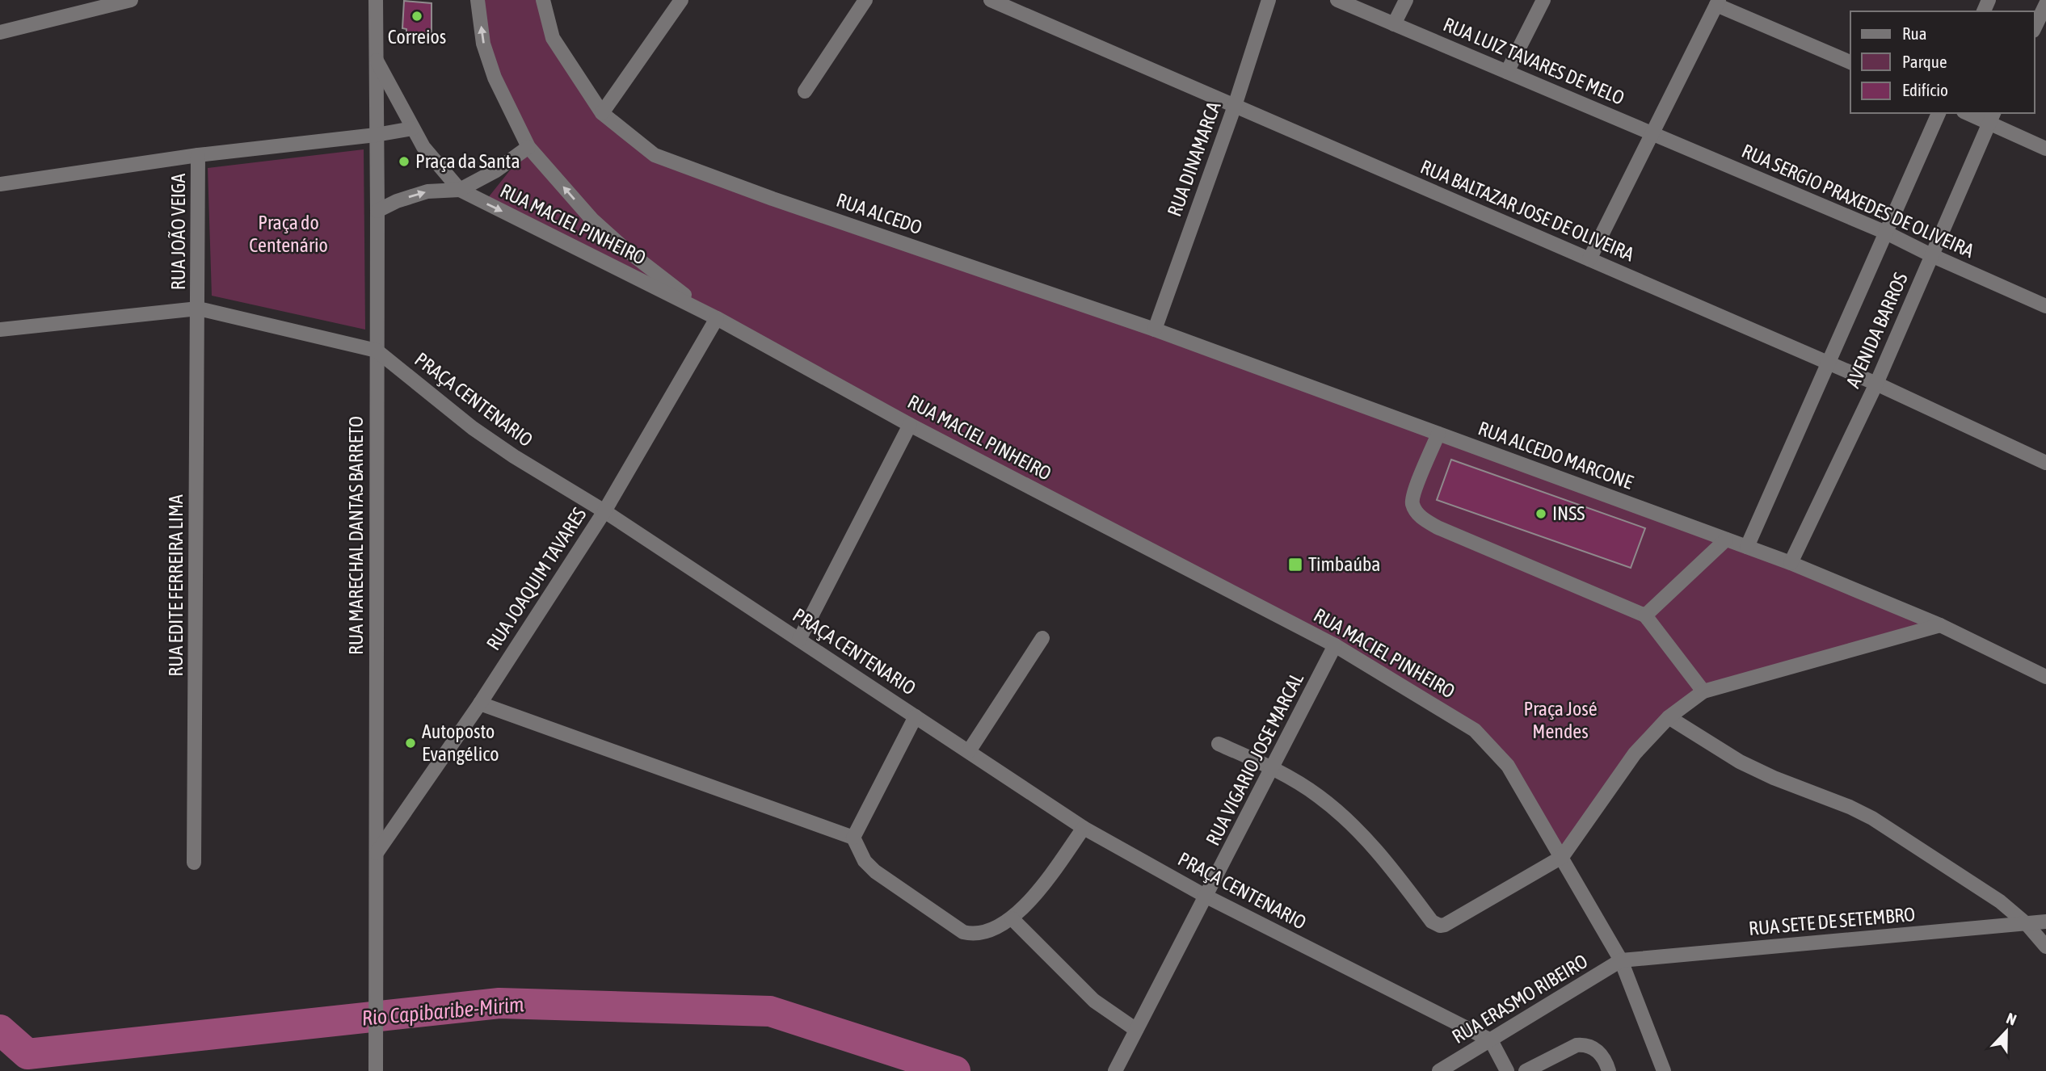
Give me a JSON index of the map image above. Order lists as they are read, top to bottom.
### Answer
{
  "streets": {
    "street": [
      "RUA LUIZ TAVARES DE MELO",
      "RUA DINAMARCA",
      "RUA SERGIO PRAXEDES DE OLIVEIRA",
      "RUA BALTAZAR JOSE DE OLIVEIRA",
      "RUA ALCEDO",
      "RUA MACIEL PINHEIRO",
      "RUA JOÃO VEIGA",
      "AVENIDA BARROS",
      "PRAÇA CENTENARIO",
      "RUA ALCEDO MARCONE",
      "RUA MARECHAL DANTAS BARRETO",
      "RUA JOAQUIM TAVARES",
      "RUA EDITE FERREIRA LIMA",
      "RUA VIGARIO JOSE MARCAL",
      "RUA SETE DE SETEMBRO",
      "RUA ERASMO RIBEIRO"
    ]
  },
  "crossings": [
    ["RUA LUIZ TAVARES DE MELO", "RUA SERGIO PRAXEDES DE OLIVEIRA"],
    ["RUA DINAMARCA", "RUA BALTAZAR JOSE DE OLIVEIRA"],
    ["RUA DINAMARCA", "RUA ALCEDO"],
    ["RUA DINAMARCA", "RUA ALCEDO MARCONE"],
    ["RUA SERGIO PRAXEDES DE OLIVEIRA", "AVENIDA BARROS"],
    ["RUA BALTAZAR JOSE DE OLIVEIRA", "AVENIDA BARROS"],
    ["RUA ALCEDO", "RUA ALCEDO MARCONE"],
    ["RUA MACIEL PINHEIRO", "RUA MARECHAL DANTAS BARRETO"],
    ["RUA MACIEL PINHEIRO", "RUA JOAQUIM TAVARES"],
    ["RUA MACIEL PINHEIRO", "RUA VIGARIO JOSE MARCAL"],
    ["RUA MACIEL PINHEIRO", "RUA SETE DE SETEMBRO"],
    ["RUA MACIEL PINHEIRO", "RUA ERASMO RIBEIRO"],
    ["RUA JOÃO VEIGA", "PRAÇA CENTENARIO"],
    ["RUA JOÃO VEIGA", "RUA EDITE FERREIRA LIMA"],
    ["AVENIDA BARROS", "RUA ALCEDO MARCONE"],
    ["PRAÇA CENTENARIO", "RUA MARECHAL DANTAS BARRETO"],
    ["PRAÇA CENTENARIO", "RUA JOAQUIM TAVARES"],
    ["PRAÇA CENTENARIO", "RUA EDITE FERREIRA LIMA"],
    ["PRAÇA CENTENARIO", "RUA VIGARIO JOSE MARCAL"],
    ["PRAÇA CENTENARIO", "RUA ERASMO RIBEIRO"],
    ["RUA MARECHAL DANTAS BARRETO", "RUA JOAQUIM TAVARES"],
    ["RUA SETE DE SETEMBRO", "RUA ERASMO RIBEIRO"]
  ],
  "water": ["Rio Capibaribe-Mirim"],
  "parks": ["Praça do Centenário", "Praça José Mendes"],
  "places": {
    "other": [
      "Correios",
      "Praça da Santa",
      "INSS",
      "Autoposto Evangélico"
    ],
    "transit": ["Timbaúba"]
  },
  "legend": ["Rua", "Parque", "Edifício"],
  "north": "top"
}
